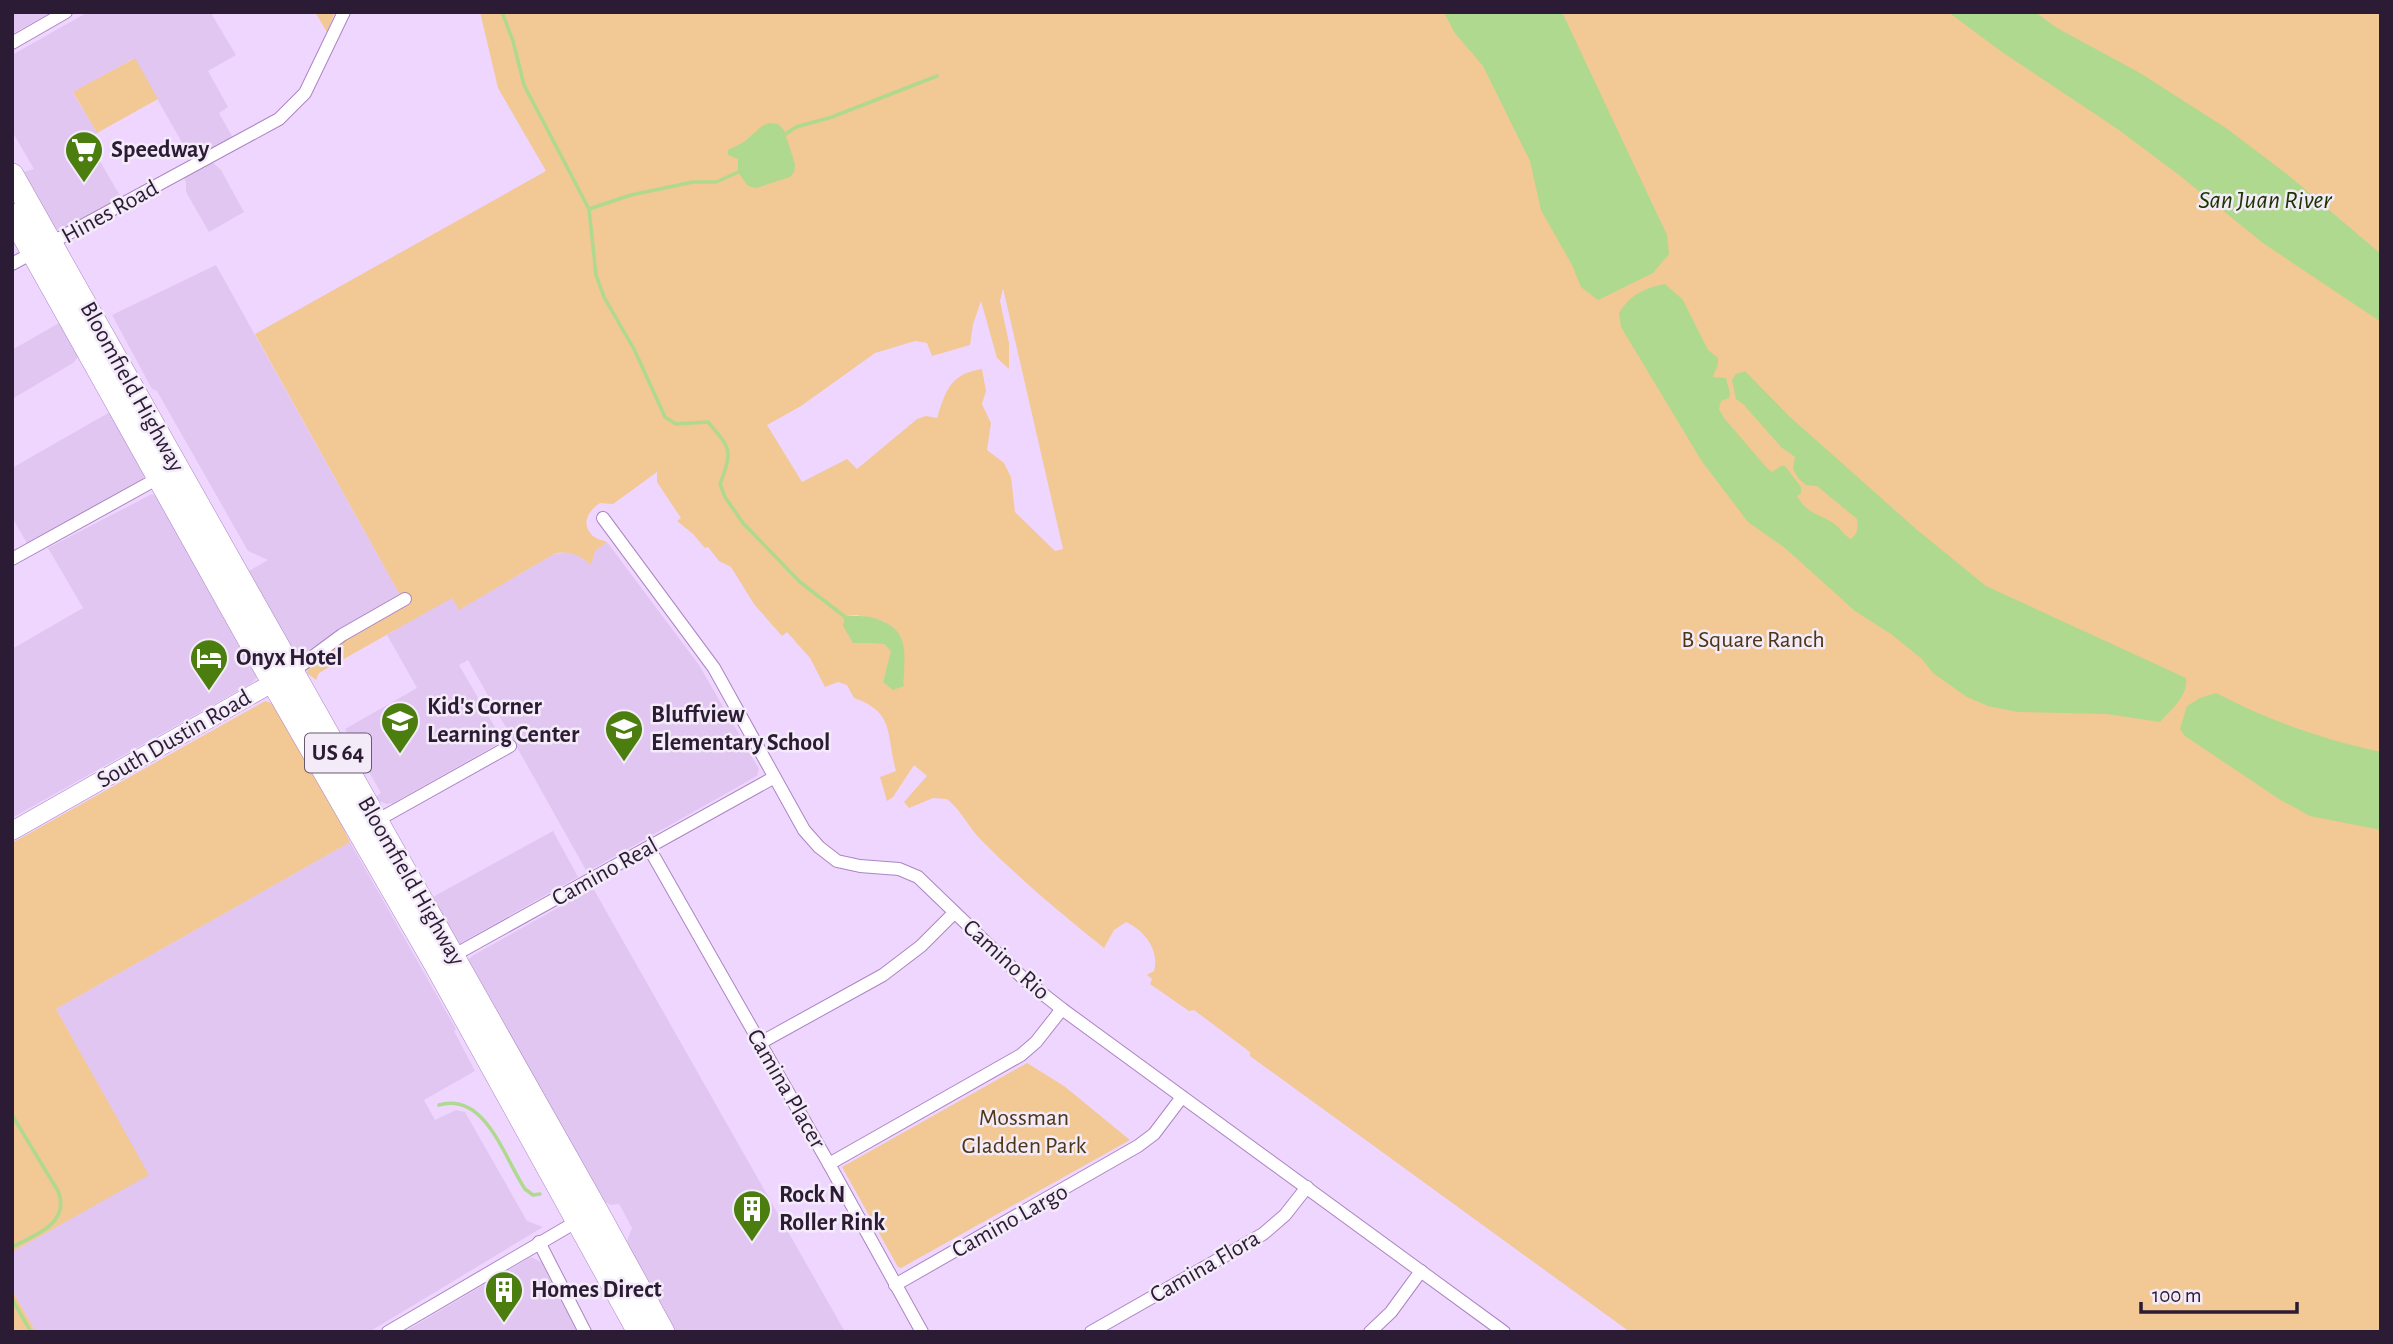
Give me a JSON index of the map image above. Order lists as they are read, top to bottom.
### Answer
{
  "streets": {
    "highway": ["Bloomfield Highway", "US 64"],
    "street": [
      "Hines Road",
      "South Dustin Road",
      "Camino Real",
      "Camino Rio",
      "Camina Placer",
      "Camino Largo",
      "Camina Flora"
    ]
  },
  "crossings": [
    ["Hines Road", "Bloomfield Highway"],
    ["Bloomfield Highway", "South Dustin Road"],
    ["Bloomfield Highway", "Camino Real"],
    ["Camino Real", "Camino Rio"],
    ["Camino Real", "Camina Placer"],
    ["Camino Rio", "Camino Largo"],
    ["Camino Rio", "Camina Flora"],
    ["Camina Placer", "Camino Largo"]
  ],
  "water": ["San Juan River"],
  "parks": ["B Square Ranch", "Mossman Gladden Park"],
  "places": {
    "supermarket": ["Speedway"],
    "hotel": ["Onyx Hotel"],
    "school or university": ["Kid's Corner Learning Center", "Bluffview Elementary School"],
    "building": ["Rock N Roller Rink", "Homes Direct"]
  },
  "scale_bar": "100 m"
}
